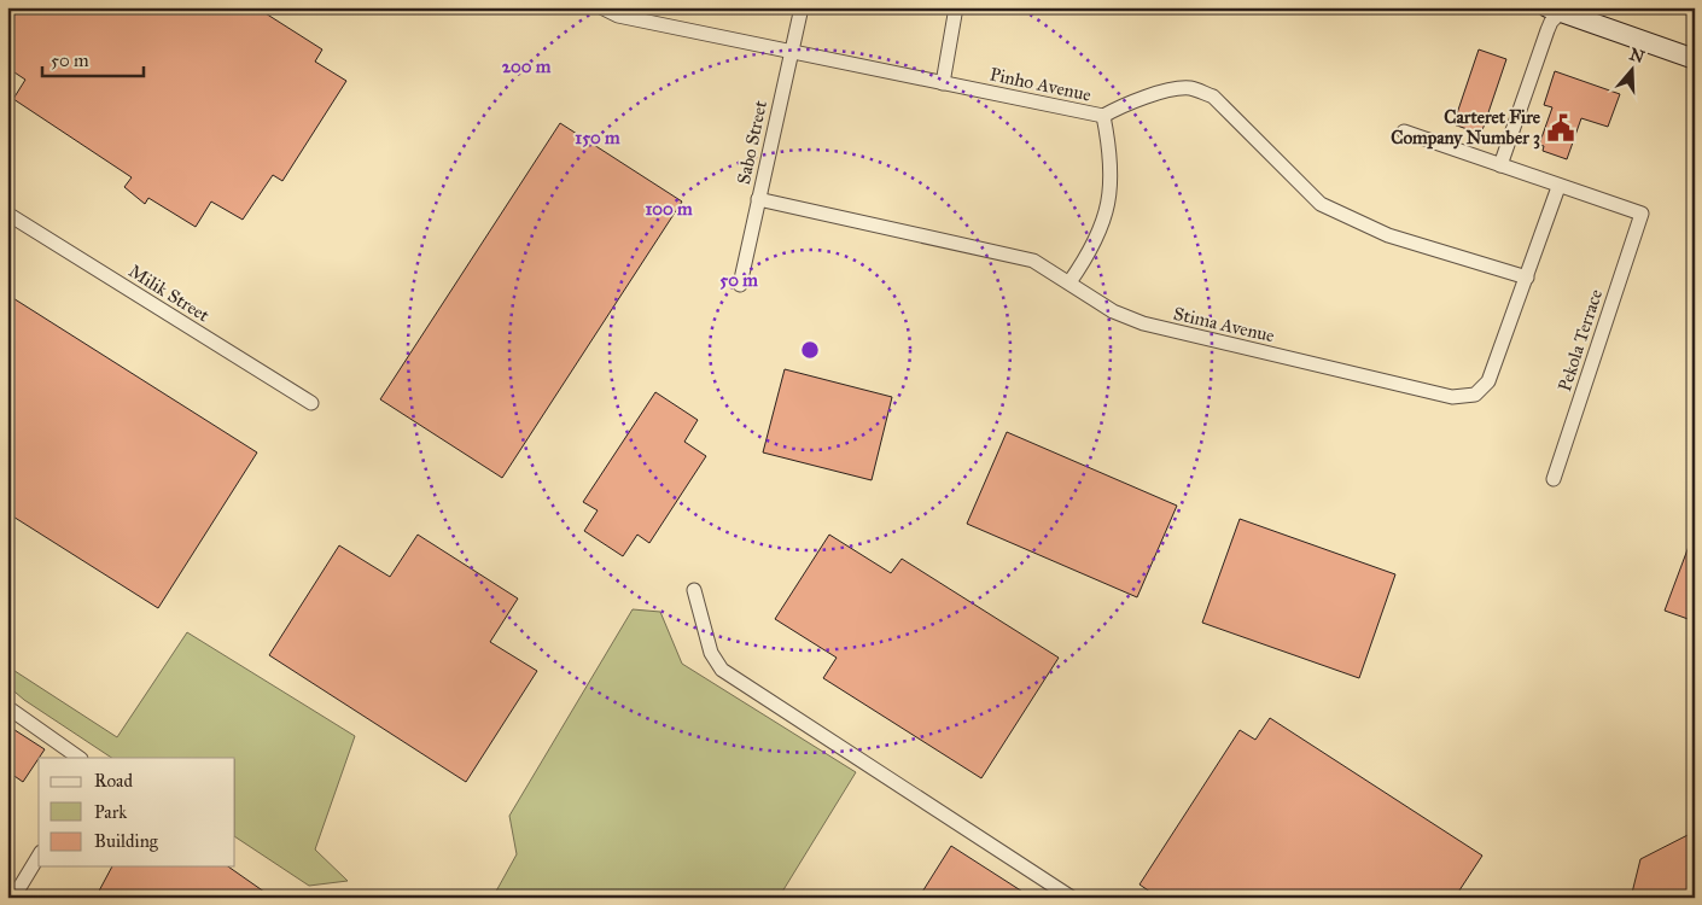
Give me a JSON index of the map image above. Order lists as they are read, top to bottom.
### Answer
{
  "streets": {
    "street": [
      "Pinho Avenue",
      "Sabo Street",
      "Milik Street",
      "Stima Avenue",
      "Pekola Terrace"
    ]
  },
  "crossings": [
    ["Pinho Avenue", "Sabo Street"],
    ["Pinho Avenue", "Stima Avenue"],
    ["Sabo Street", "Stima Avenue"],
    ["Stima Avenue", "Pekola Terrace"]
  ],
  "places": {
    "public building": ["Carteret Fire Company Number 3"]
  },
  "legend": ["Road", "Park", "Building"],
  "scale_bar": "50 m",
  "north": "top",
  "rings": [
    "200 m",
    "150 m",
    "100 m",
    "50 m"
  ]
}
